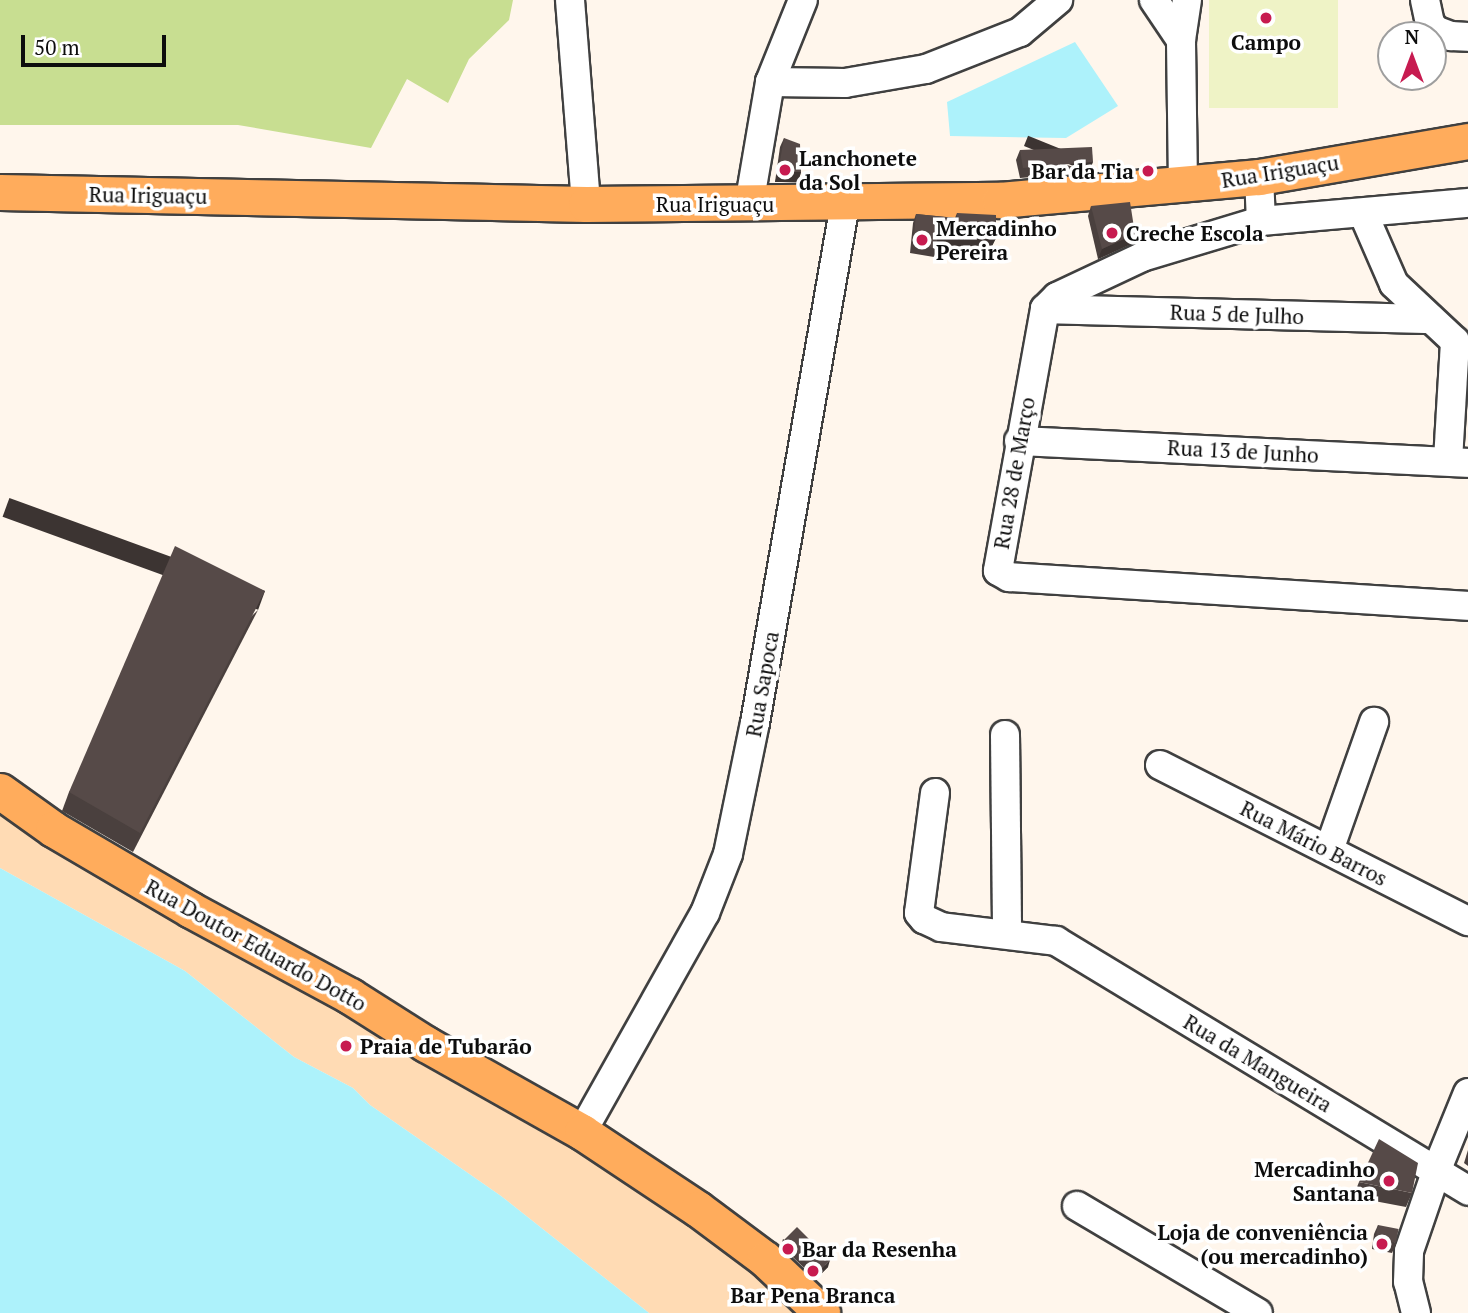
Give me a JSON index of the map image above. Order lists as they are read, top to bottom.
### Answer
{
  "streets": {
    "main road": ["Rua Iriguaçu", "Rua Doutor Eduardo Dotto"],
    "street": [
      "Rua 5 de Julho",
      "Rua 13 de Junho",
      "Rua 28 de Março",
      "Rua Sapoca",
      "Rua Mário Barros",
      "Rua da Mangueira"
    ]
  },
  "crossings": [
    ["Rua Iriguaçu", "Rua Sapoca"],
    ["Rua 5 de Julho", "Rua 28 de Março"],
    ["Rua 13 de Junho", "Rua 28 de Março"],
    ["Rua Sapoca", "Rua Doutor Eduardo Dotto"]
  ],
  "places": [
    "Campo",
    "Lanchonete da Sol",
    "Bar da Tia",
    "Creche Escola",
    "Mercadinho Pereira",
    "Praia de Tubarão",
    "Mercadinho Santana",
    "Loja de conveniência (ou mercadinho)",
    "Bar da Resenha",
    "Bar Pena Branca"
  ],
  "scale_bar": "50 m",
  "north": "top"
}
